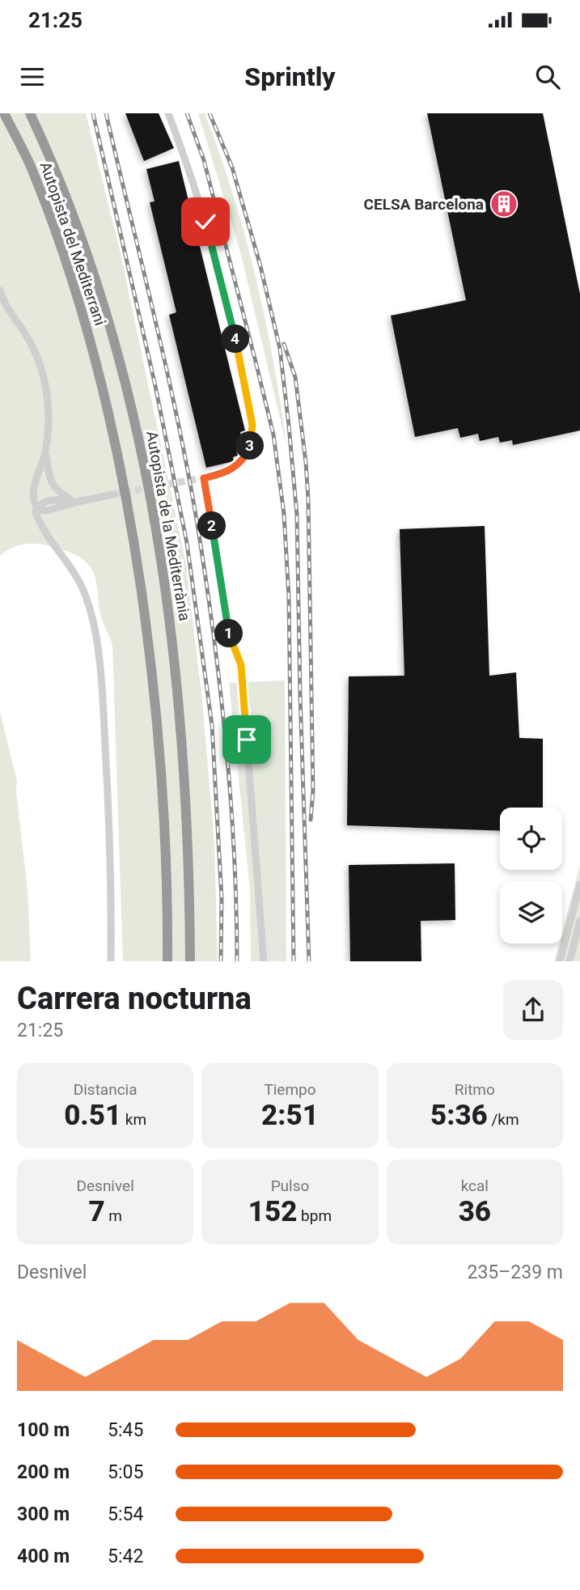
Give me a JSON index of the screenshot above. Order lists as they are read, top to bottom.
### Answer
{
  "streets": {
    "highway": ["Autopista del Mediterrani", "Autopista de la Mediterrània"]
  },
  "places": {
    "building": ["CELSA Barcelona"]
  },
  "page": {
    "status": "21:25",
    "header": "Sprintly",
    "pins": [
      "4",
      "3",
      "2",
      "1"
    ],
    "heading": ["Carrera nocturna", "21:25"],
    "stats": [
      ["Distancia", "0.51 km"],
      ["Tiempo", "2:51"],
      ["Ritmo", "5:36 /km"],
      ["Desnivel", "7 m"],
      ["Pulso", "152 bpm"],
      ["kcal", "36"]
    ],
    "chart": ["Desnivel", "235–239 m"],
    "list": [
      {
        "name": "100 m",
        "note": "5:45"
      },
      {
        "name": "200 m",
        "note": "5:05"
      },
      {
        "name": "300 m",
        "note": "5:54"
      },
      {
        "name": "400 m",
        "note": "5:42"
      }
    ]
  }
}
